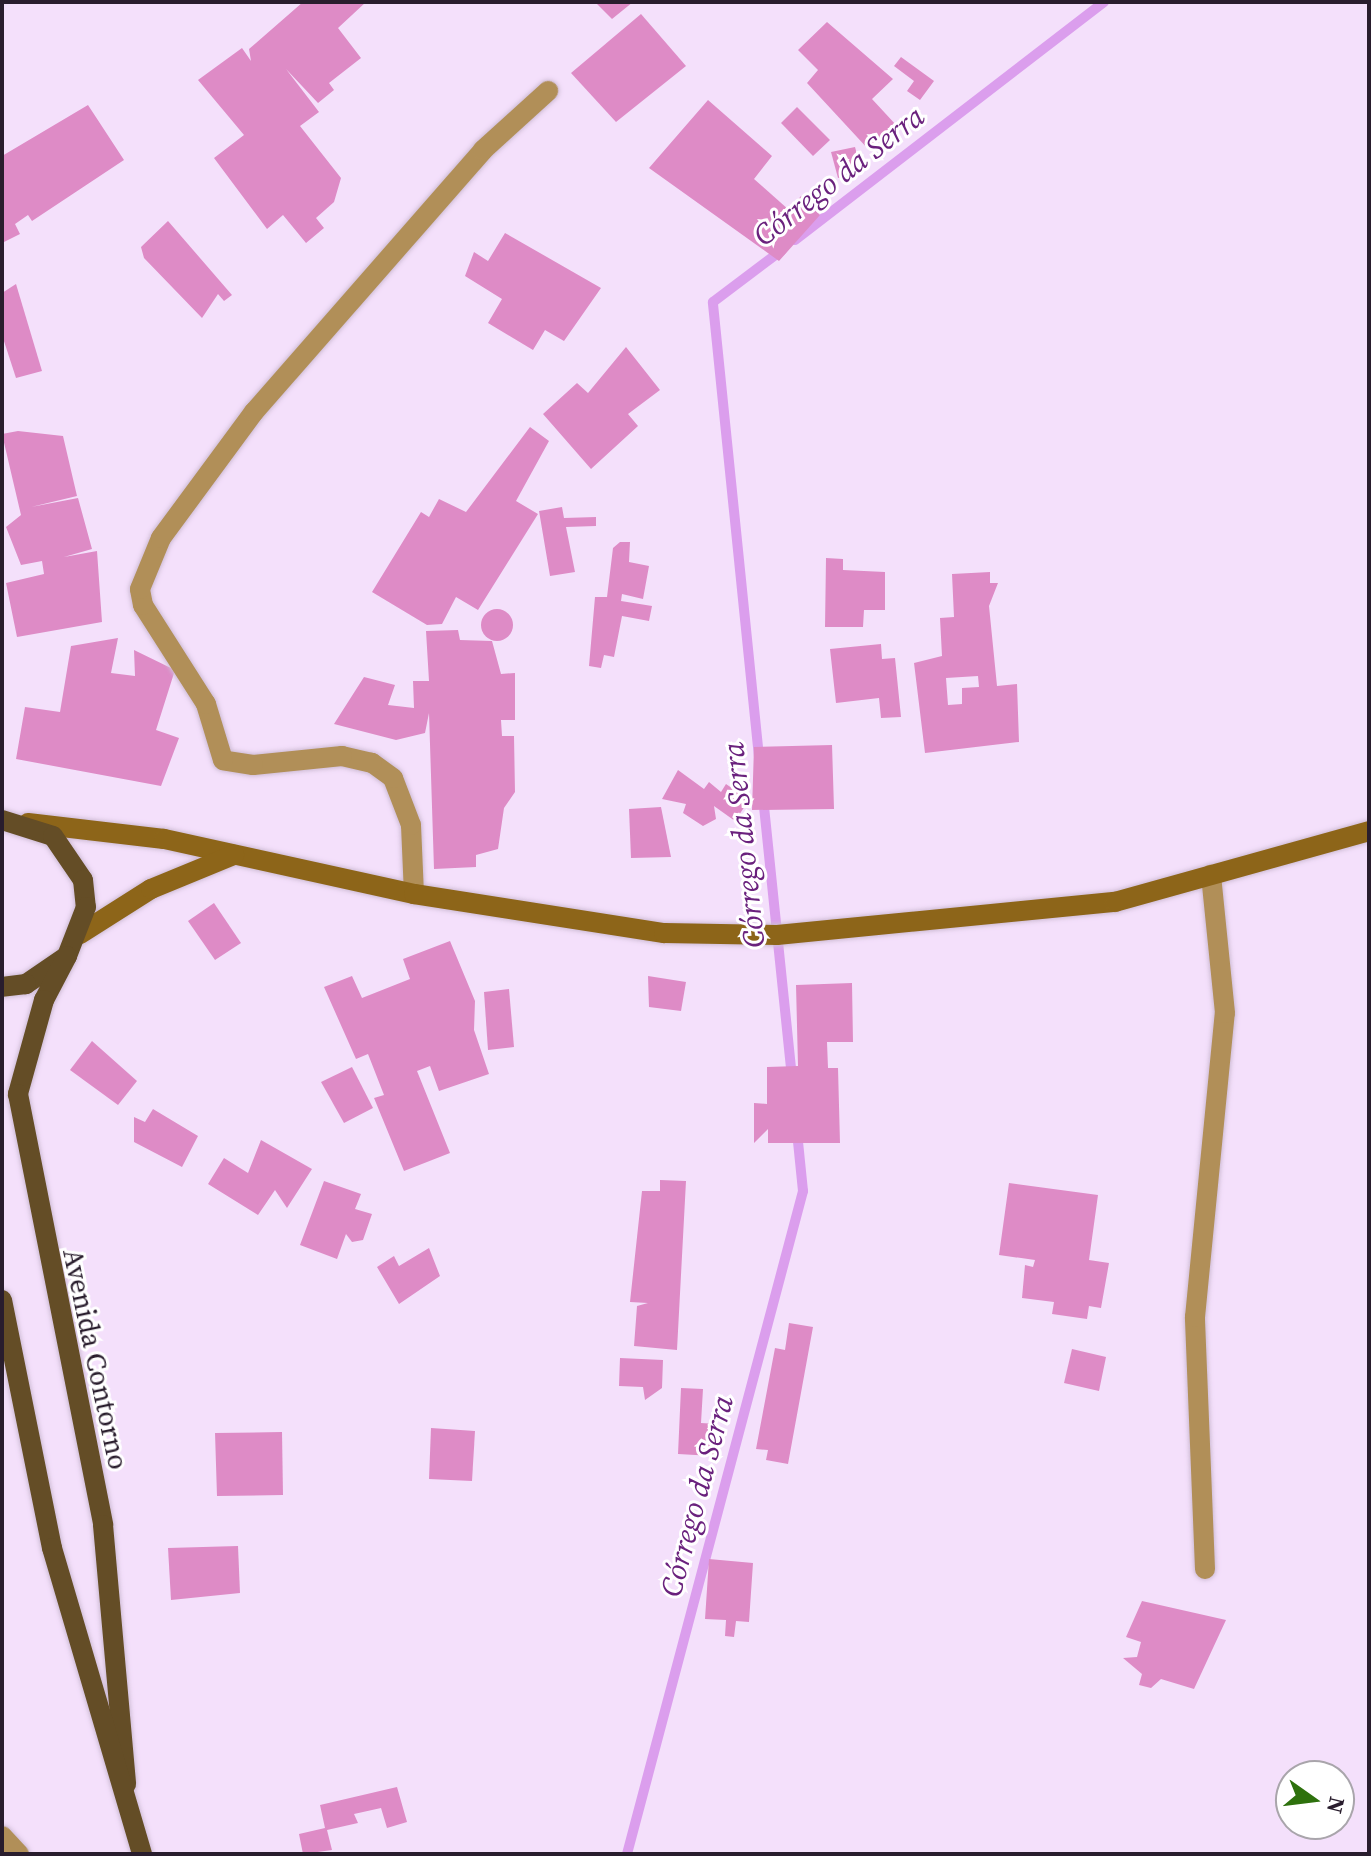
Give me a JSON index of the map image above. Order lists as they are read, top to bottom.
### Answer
{
  "streets": {
    "main road": ["Avenida Contorno"]
  },
  "water": ["Córrego da Serra"],
  "north": "right"
}
